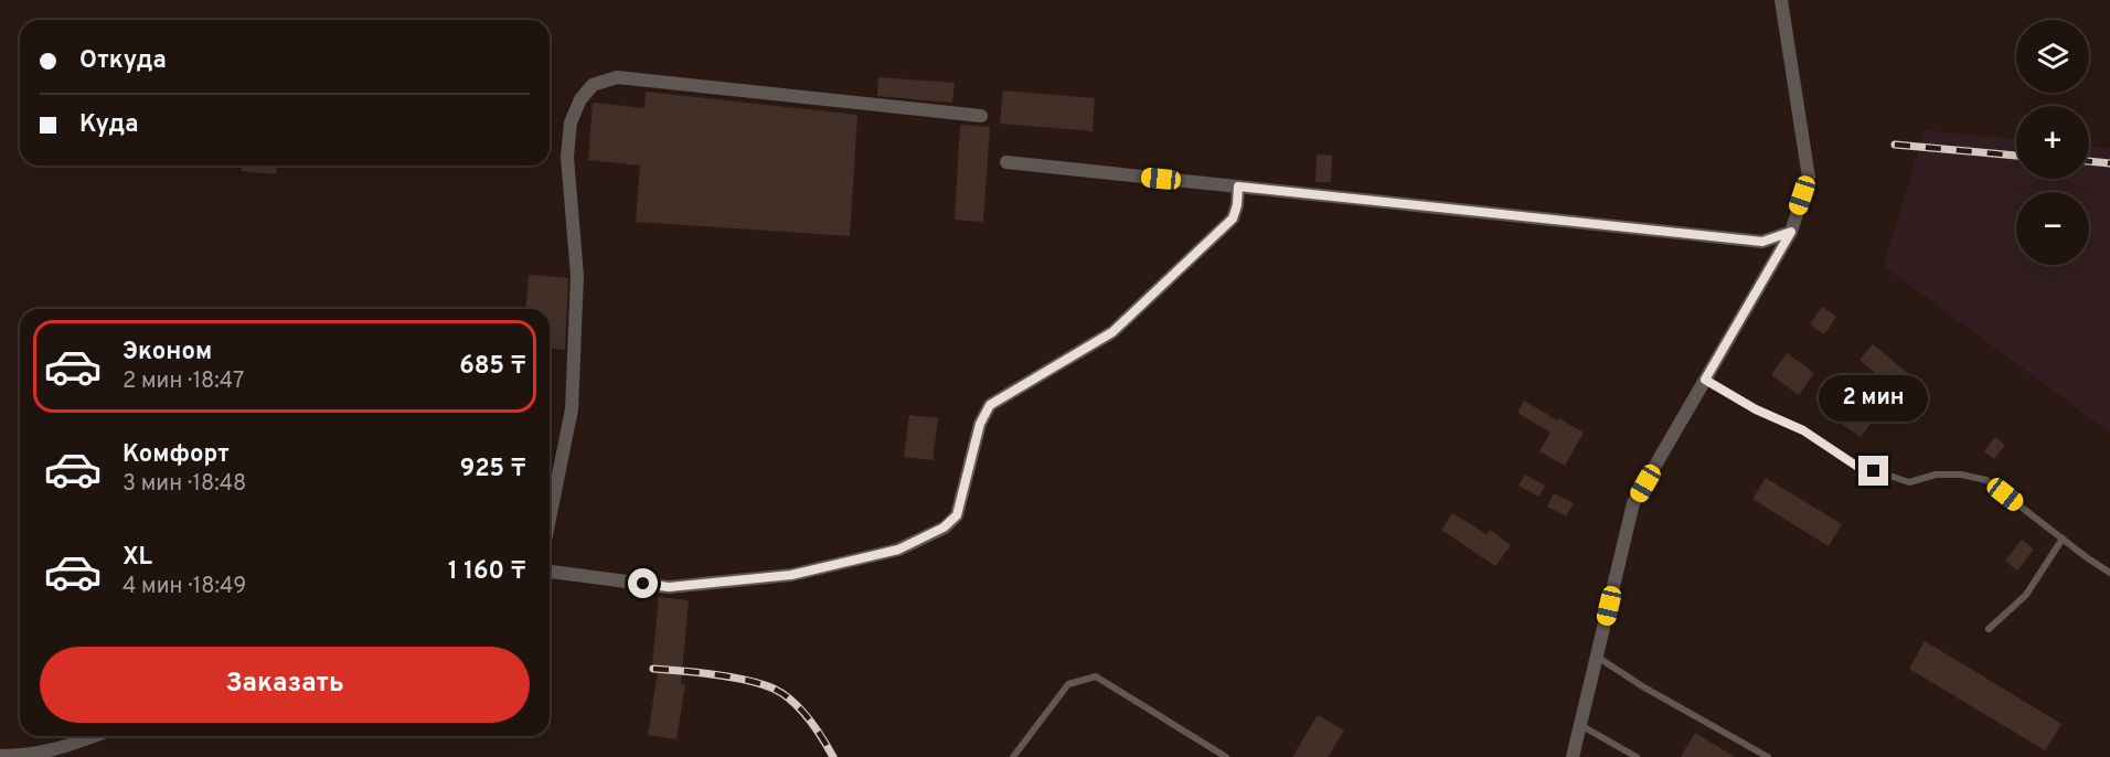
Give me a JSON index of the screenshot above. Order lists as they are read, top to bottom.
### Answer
{
  "page": {
    "map_buttons": ["+", "−"],
    "banner": ["Откуда", "Куда"],
    "list": [
      {
        "name": "Эконом",
        "note": "2 мин · 18:47",
        "value": "685 ₸"
      },
      {
        "name": "Комфорт",
        "note": "3 мин · 18:48",
        "value": "925 ₸"
      },
      {
        "name": "XL",
        "note": "4 мин · 18:49",
        "value": "1 160 ₸"
      }
    ],
    "bubble": "2 мин",
    "buttons": "Заказать"
  }
}
